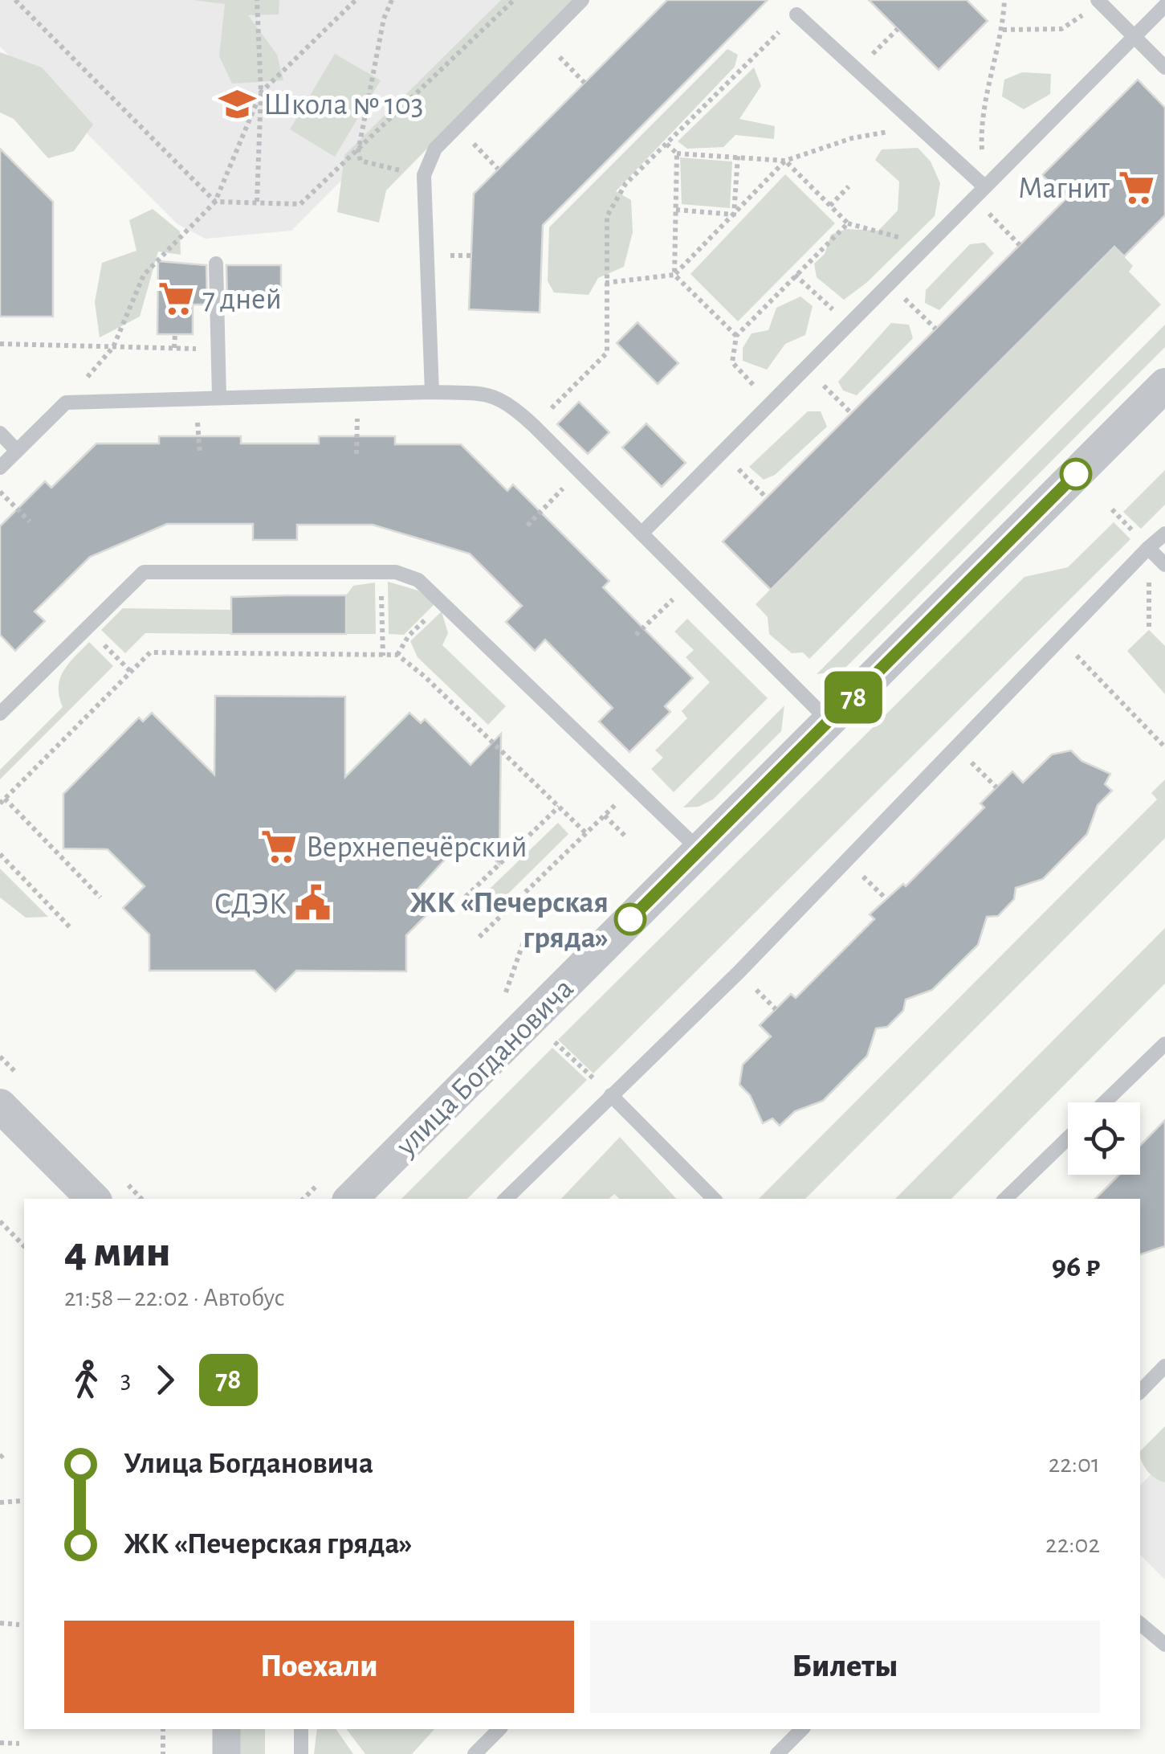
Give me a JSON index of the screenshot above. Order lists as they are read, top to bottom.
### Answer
{
  "streets": {
    "street": ["улица Богдановича"]
  },
  "places": {
    "school or university": ["Школа № 103"],
    "supermarket": ["Магнит", "7 дней", "Верхнепечёрский"],
    "public building": ["СДЭК"],
    "other": ["ЖК «Печерская гряда»"]
  },
  "lines": ["bus line 78"],
  "page": {
    "on_map": "78",
    "heading": ["4 мин", "21:58 – 22:02 · Автобус", "96 ₽"],
    "legs": ["3", "78"],
    "list": [
      {
        "name": "Улица Богдановича",
        "value": "22:01"
      },
      {
        "name": "ЖК «Печерская гряда»",
        "value": "22:02"
      }
    ],
    "buttons": ["Поехали", "Билеты"]
  }
}
